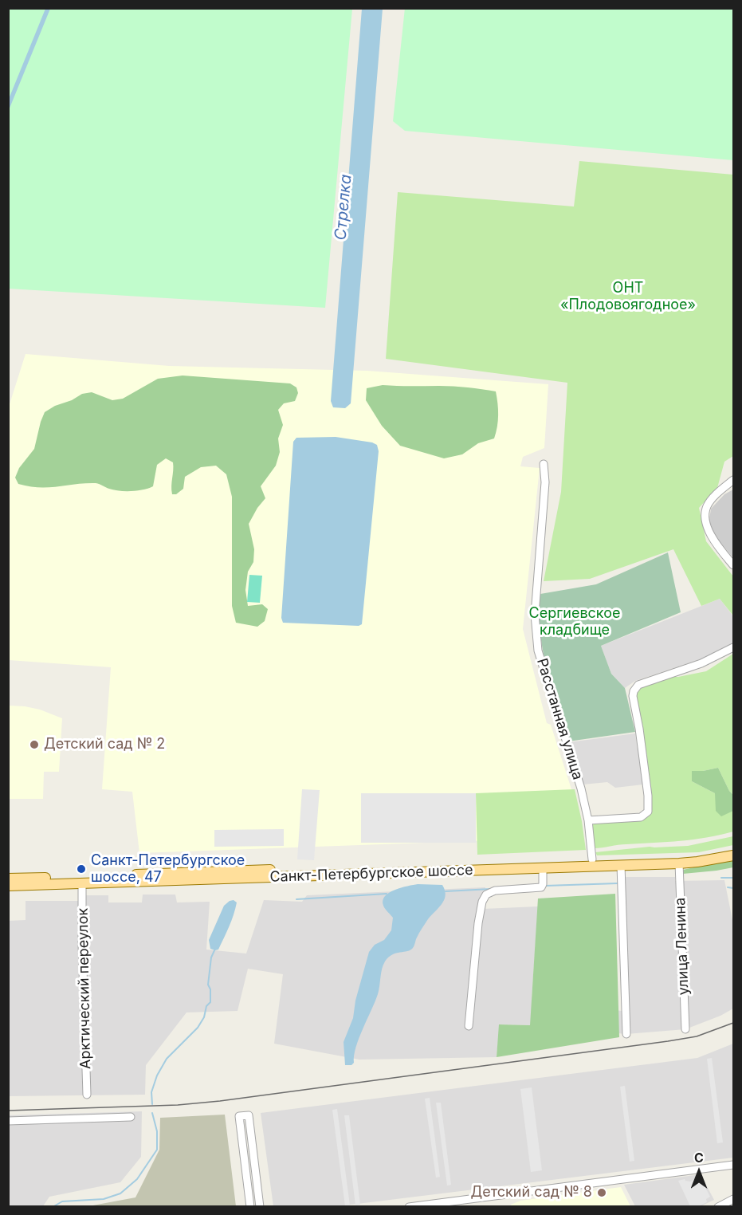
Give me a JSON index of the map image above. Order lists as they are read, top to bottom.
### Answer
{
  "streets": {
    "main road": ["Санкт-Петербургское шоссе"],
    "street": ["Расстанная улица", "улица Ленина", "Арктический переулок"]
  },
  "crossings": [
    ["Расстанная улица", "Санкт-Петербургское шоссе"],
    ["Санкт-Петербургское шоссе", "улица Ленина"],
    ["Санкт-Петербургское шоссе", "Арктический переулок"]
  ],
  "water": ["Стрелка"],
  "parks": ["ОНТ «Плодовоягодное»", "Сергиевское кладбище"],
  "places": ["Детский сад № 2", "Санкт-Петербургское шоссе, 47", "Детский сад № 8"],
  "north": "top"
}
